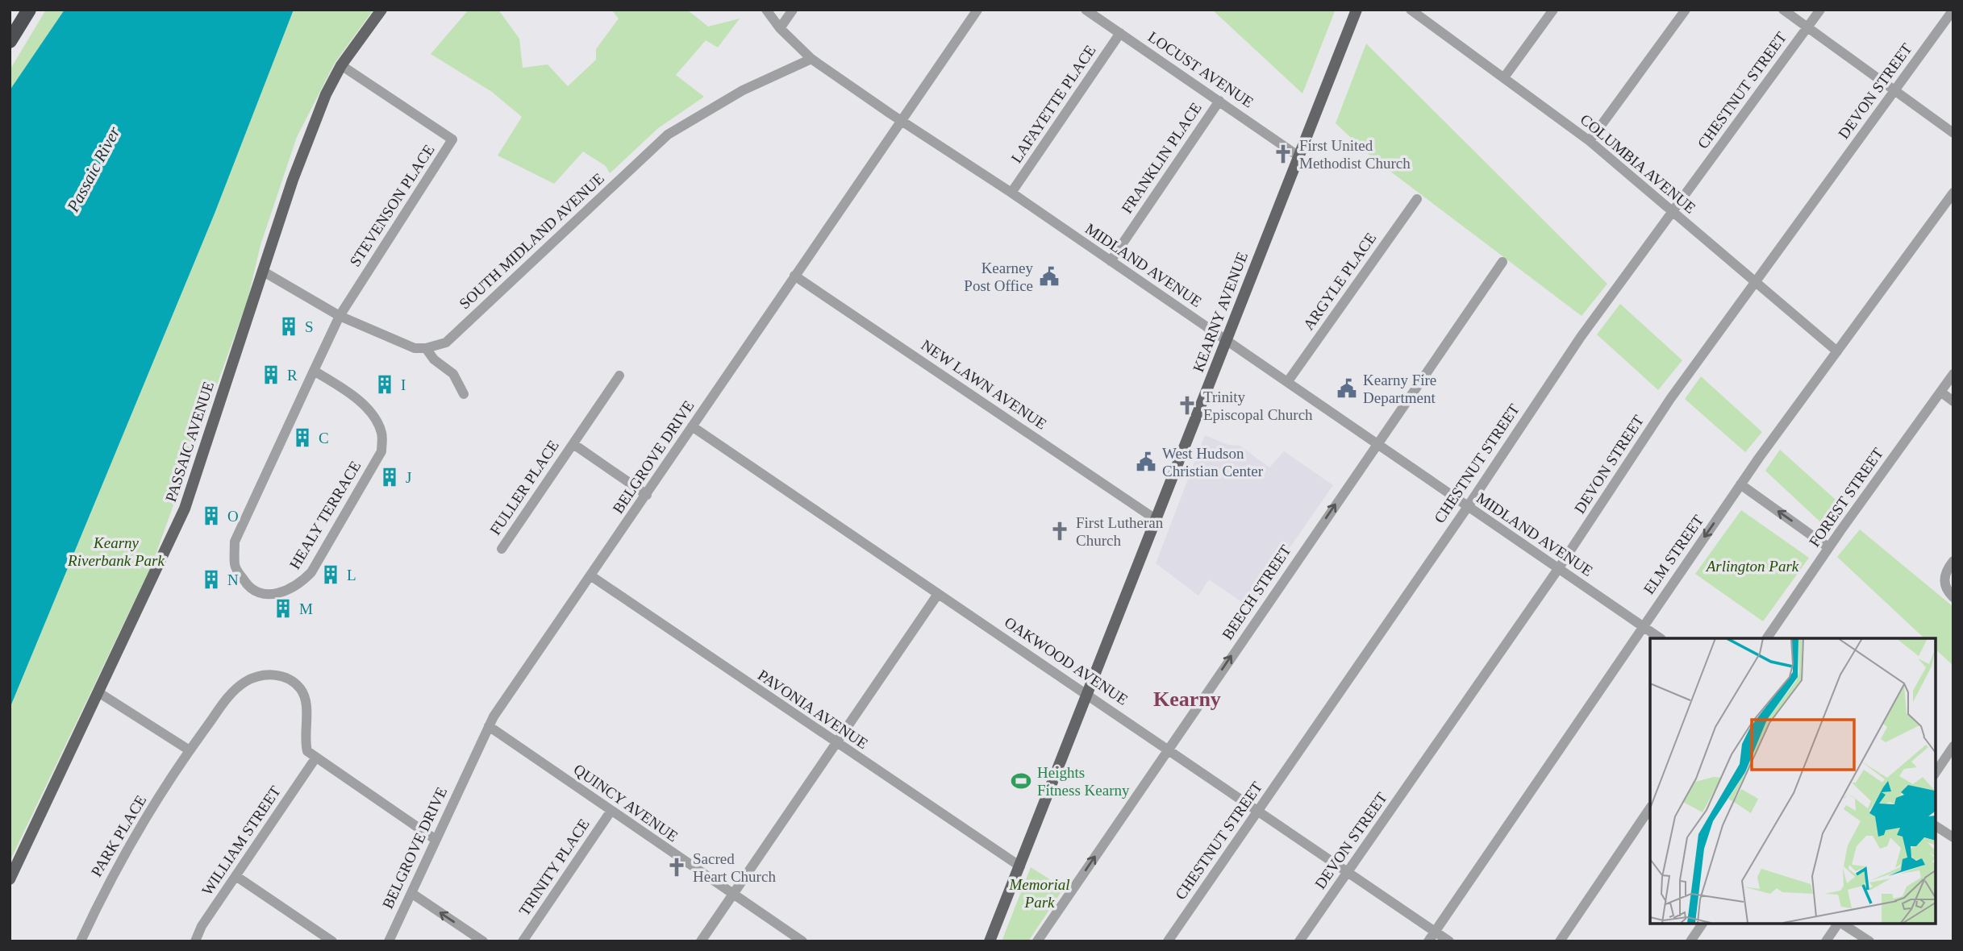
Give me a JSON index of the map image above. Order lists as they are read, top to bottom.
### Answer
{
  "streets": {
    "main road": ["KEARNY AVENUE", "PASSAIC AVENUE"],
    "street": [
      "LOCUST AVENUE",
      "CHESTNUT STREET",
      "DEVON STREET",
      "LAFAYETTE PLACE",
      "FRANKLIN PLACE",
      "COLUMBIA AVENUE",
      "STEVENSON PLACE",
      "SOUTH MIDLAND AVENUE",
      "MIDLAND AVENUE",
      "ARGYLE PLACE",
      "NEW LAWN AVENUE",
      "BELGROVE DRIVE",
      "FULLER PLACE",
      "FOREST STREET",
      "HEALY TERRACE",
      "ELM STREET",
      "BEECH STREET",
      "OAKWOOD AVENUE",
      "PAVONIA AVENUE",
      "QUINCY AVENUE",
      "PARK PLACE",
      "WILLIAM STREET",
      "TRINITY PLACE"
    ]
  },
  "crossings": [
    ["LOCUST AVENUE", "LAFAYETTE PLACE"],
    ["LOCUST AVENUE", "FRANKLIN PLACE"],
    ["LOCUST AVENUE", "KEARNY AVENUE"],
    ["CHESTNUT STREET", "COLUMBIA AVENUE"],
    ["CHESTNUT STREET", "MIDLAND AVENUE"],
    ["CHESTNUT STREET", "OAKWOOD AVENUE"],
    ["DEVON STREET", "COLUMBIA AVENUE"],
    ["DEVON STREET", "MIDLAND AVENUE"],
    ["DEVON STREET", "OAKWOOD AVENUE"],
    ["LAFAYETTE PLACE", "MIDLAND AVENUE"],
    ["FRANKLIN PLACE", "MIDLAND AVENUE"],
    ["COLUMBIA AVENUE", "ELM STREET"],
    ["STEVENSON PLACE", "PASSAIC AVENUE"],
    ["STEVENSON PLACE", "HEALY TERRACE"],
    ["SOUTH MIDLAND AVENUE", "MIDLAND AVENUE"],
    ["MIDLAND AVENUE", "ARGYLE PLACE"],
    ["MIDLAND AVENUE", "KEARNY AVENUE"],
    ["MIDLAND AVENUE", "BELGROVE DRIVE"],
    ["MIDLAND AVENUE", "ELM STREET"],
    ["MIDLAND AVENUE", "BEECH STREET"],
    ["KEARNY AVENUE", "NEW LAWN AVENUE"],
    ["KEARNY AVENUE", "OAKWOOD AVENUE"],
    ["KEARNY AVENUE", "PAVONIA AVENUE"],
    ["NEW LAWN AVENUE", "BELGROVE DRIVE"],
    ["BELGROVE DRIVE", "FULLER PLACE"],
    ["BELGROVE DRIVE", "OAKWOOD AVENUE"],
    ["BELGROVE DRIVE", "PAVONIA AVENUE"],
    ["BELGROVE DRIVE", "QUINCY AVENUE"],
    ["ELM STREET", "OAKWOOD AVENUE"],
    ["BEECH STREET", "OAKWOOD AVENUE"],
    ["QUINCY AVENUE", "TRINITY PLACE"],
    ["PARK PLACE", "WILLIAM STREET"]
  ],
  "one_way": ["BEECH STREET"],
  "districts": ["Kearny"],
  "water": ["Passaic River"],
  "parks": ["Kearny Riverbank Park", "Arlington Park", "Memorial Park"],
  "places": {
    "church": [
      "First United Methodist Church",
      "Trinity Episcopal Church",
      "First Lutheran Church",
      "Sacred Heart Church"
    ],
    "public building": ["Kearney Post Office", "Kearny Fire Department", "West Hudson Christian Center"],
    "building": [
      "S",
      "R",
      "I",
      "C",
      "J",
      "O",
      "L",
      "N",
      "M"
    ],
    "sports": ["Heights Fitness Kearny"]
  }
}
